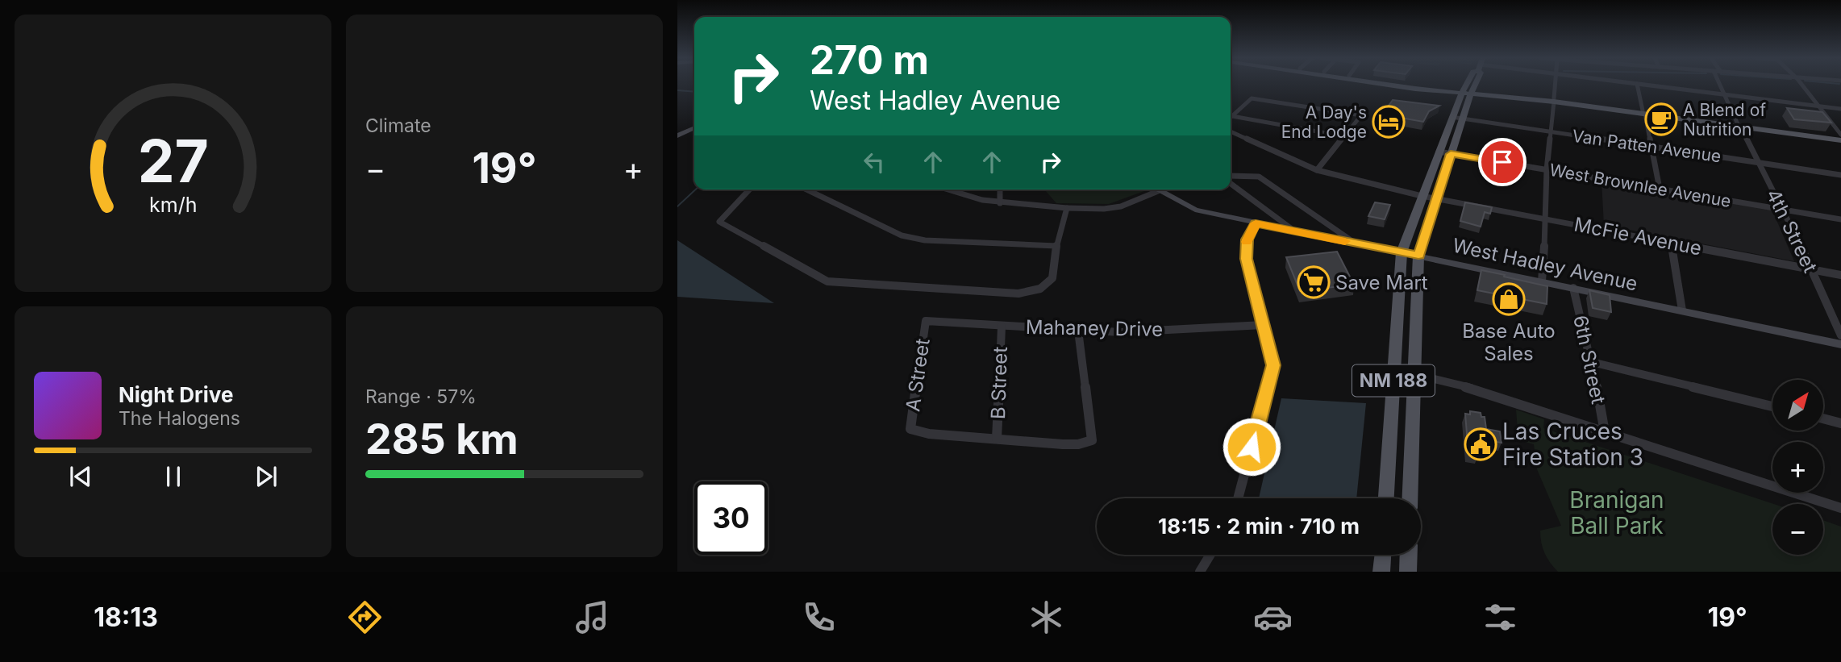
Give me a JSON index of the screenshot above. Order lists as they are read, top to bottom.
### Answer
{
  "streets": {
    "main road": ["NM 188"],
    "street": [
      "Van Patten Avenue",
      "West Brownlee Avenue",
      "4th Street",
      "McFie Avenue",
      "West Hadley Avenue",
      "Mahaney Drive",
      "6th Street",
      "A Street",
      "B Street"
    ]
  },
  "crossings": [
    ["Van Patten Avenue", "4th Street"],
    ["Van Patten Avenue", "NM 188"],
    ["West Brownlee Avenue", "4th Street"],
    ["West Brownlee Avenue", "NM 188"],
    ["4th Street", "McFie Avenue"],
    ["McFie Avenue", "NM 188"],
    ["West Hadley Avenue", "6th Street"],
    ["West Hadley Avenue", "NM 188"],
    ["Mahaney Drive", "A Street"],
    ["Mahaney Drive", "B Street"],
    ["A Street", "B Street"]
  ],
  "parks": ["Branigan Ball Park"],
  "places": {
    "cafe": ["A Blend of Nutrition"],
    "hotel": ["A Day's End Lodge"],
    "supermarket": ["Save Mart"],
    "shop": ["Base Auto Sales"],
    "public building": ["Las Cruces Fire Station 3"]
  },
  "north": "top right",
  "page": {
    "tile": [
      "Climate",
      ["Range · 57%", "285 km"]
    ],
    "turn": ["270 m", "West Hadley Avenue"],
    "heat": ["−", "19°", "+"],
    "song": ["Night Drive", "The Halogens"],
    "map_buttons": ["+", "−"],
    "limit": "30",
    "trip": "18:15 · 2 min · 710 m",
    "tabs": ["18:13", "19°"],
    "gauge": ["27", "km/h"]
  }
}
